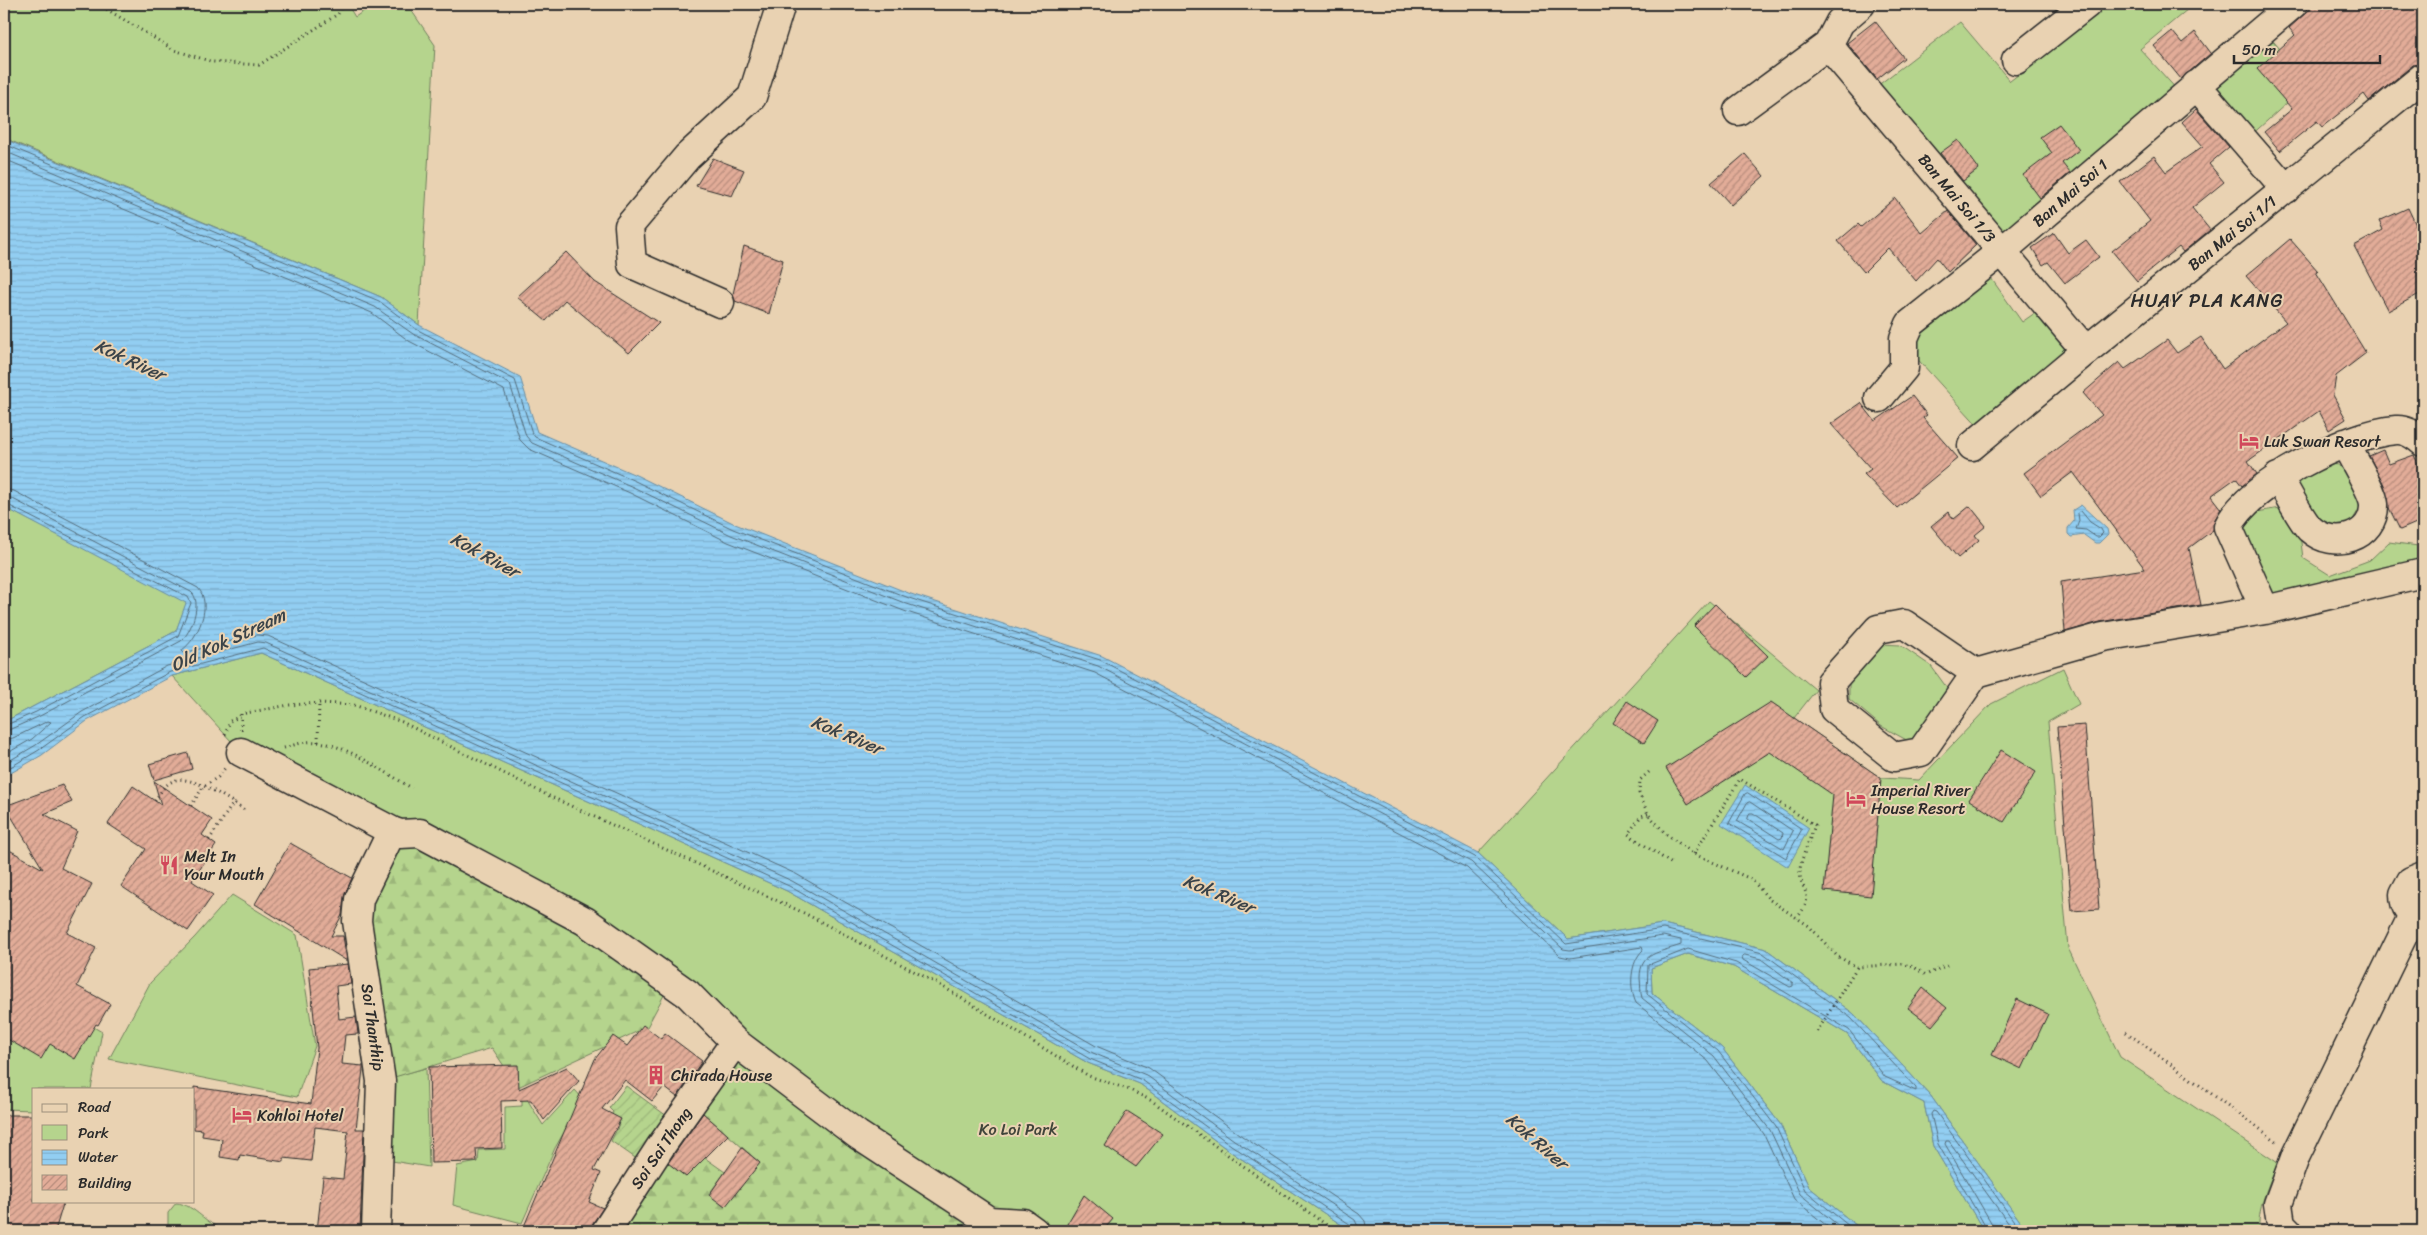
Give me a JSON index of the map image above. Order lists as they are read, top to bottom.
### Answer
{
  "streets": {
    "street": [
      "Ban Mai Soi 1",
      "Ban Mai Soi 1/3",
      "Ban Mai Soi 1/1",
      "Soi Thanthip",
      "Soi Sai Thong"
    ]
  },
  "crossings": [
    ["Ban Mai Soi 1", "Ban Mai Soi 1/3"],
    ["Ban Mai Soi 1/3", "Ban Mai Soi 1/1"]
  ],
  "districts": ["HUAY PLA KANG"],
  "water": ["Kok River", "Old Kok Stream"],
  "parks": ["Ko Loi Park"],
  "places": {
    "hotel": ["Luk Swan Resort", "Imperial River House Resort", "Kohloi Hotel"],
    "restaurant": ["Melt In Your Mouth"],
    "building": ["Chirada House"]
  },
  "legend": [
    "Road",
    "Park",
    "Water",
    "Building"
  ],
  "scale_bar": "50 m"
}
